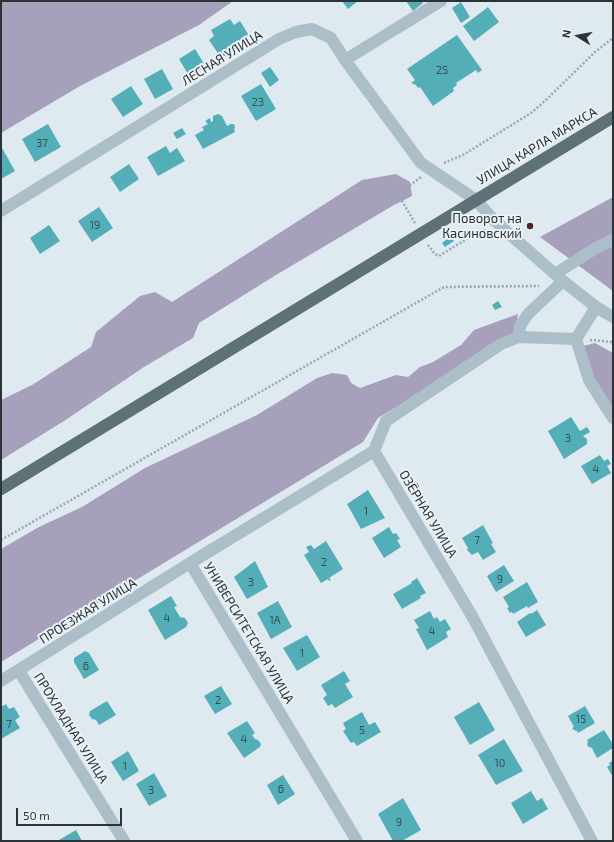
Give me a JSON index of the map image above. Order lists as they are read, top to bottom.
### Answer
{
  "streets": {
    "main road": ["УЛИЦА КАРЛА МАРКСА"],
    "street": [
      "ЛЕСНАЯ УЛИЦА",
      "ОЗЁРНАЯ УЛИЦА",
      "ПРОЕЗЖАЯ УЛИЦА",
      "УНИВЕРСИТЕТСКАЯ УЛИЦА",
      "ПРОХЛАДНАЯ УЛИЦА"
    ]
  },
  "crossings": [
    ["ЛЕСНАЯ УЛИЦА", "УЛИЦА КАРЛА МАРКСА"],
    ["ОЗЁРНАЯ УЛИЦА", "УНИВЕРСИТЕТСКАЯ УЛИЦА"],
    ["ПРОЕЗЖАЯ УЛИЦА", "УНИВЕРСИТЕТСКАЯ УЛИЦА"],
    ["ПРОЕЗЖАЯ УЛИЦА", "ПРОХЛАДНАЯ УЛИЦА"]
  ],
  "places": ["Поворот на Касиновский"],
  "house_numbers": [
    "25",
    "23",
    "37",
    "19",
    "3",
    "4",
    "1",
    "7",
    "2",
    "9",
    "3",
    "4",
    "1А",
    "4",
    "1",
    "6",
    "2",
    "15",
    "7",
    "5",
    "4",
    "10",
    "1",
    "6",
    "3",
    "9"
  ],
  "scale_bar": "50 m",
  "north": "left"
}
